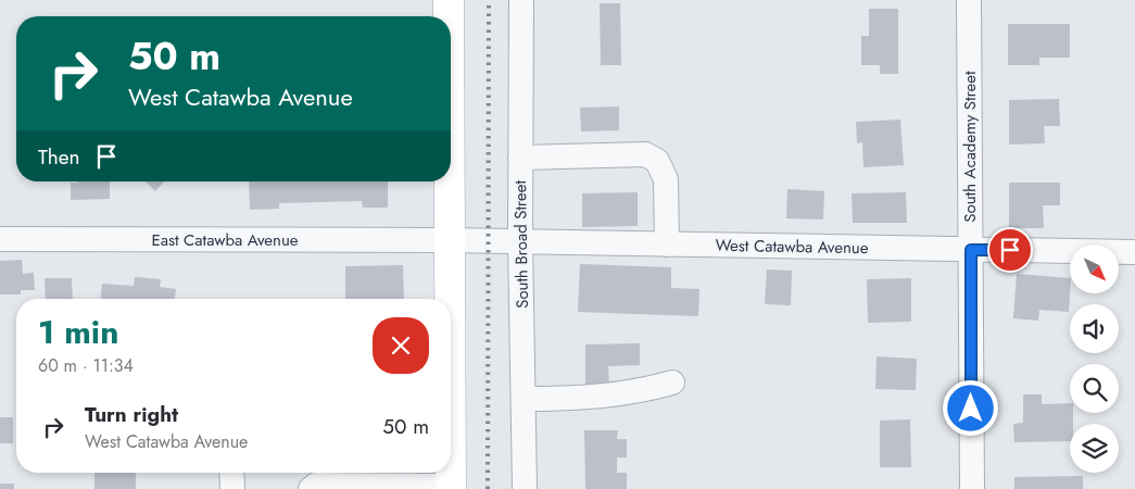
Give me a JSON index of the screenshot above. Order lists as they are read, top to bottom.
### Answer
{
  "streets": {
    "street": [
      "South Academy Street",
      "East Catawba Avenue",
      "South Broad Street",
      "West Catawba Avenue"
    ]
  },
  "crossings": [
    ["South Academy Street", "West Catawba Avenue"],
    ["East Catawba Avenue", "West Catawba Avenue"],
    ["South Broad Street", "West Catawba Avenue"]
  ],
  "north": "bottom right",
  "page": {
    "turn": ["50 m", "West Catawba Avenue"],
    "then": "Then",
    "heading": ["1 min", "60 m · 11:34"],
    "list": [
      {
        "name": "Turn right",
        "note": "West Catawba Avenue",
        "value": "50 m"
      }
    ]
  }
}
